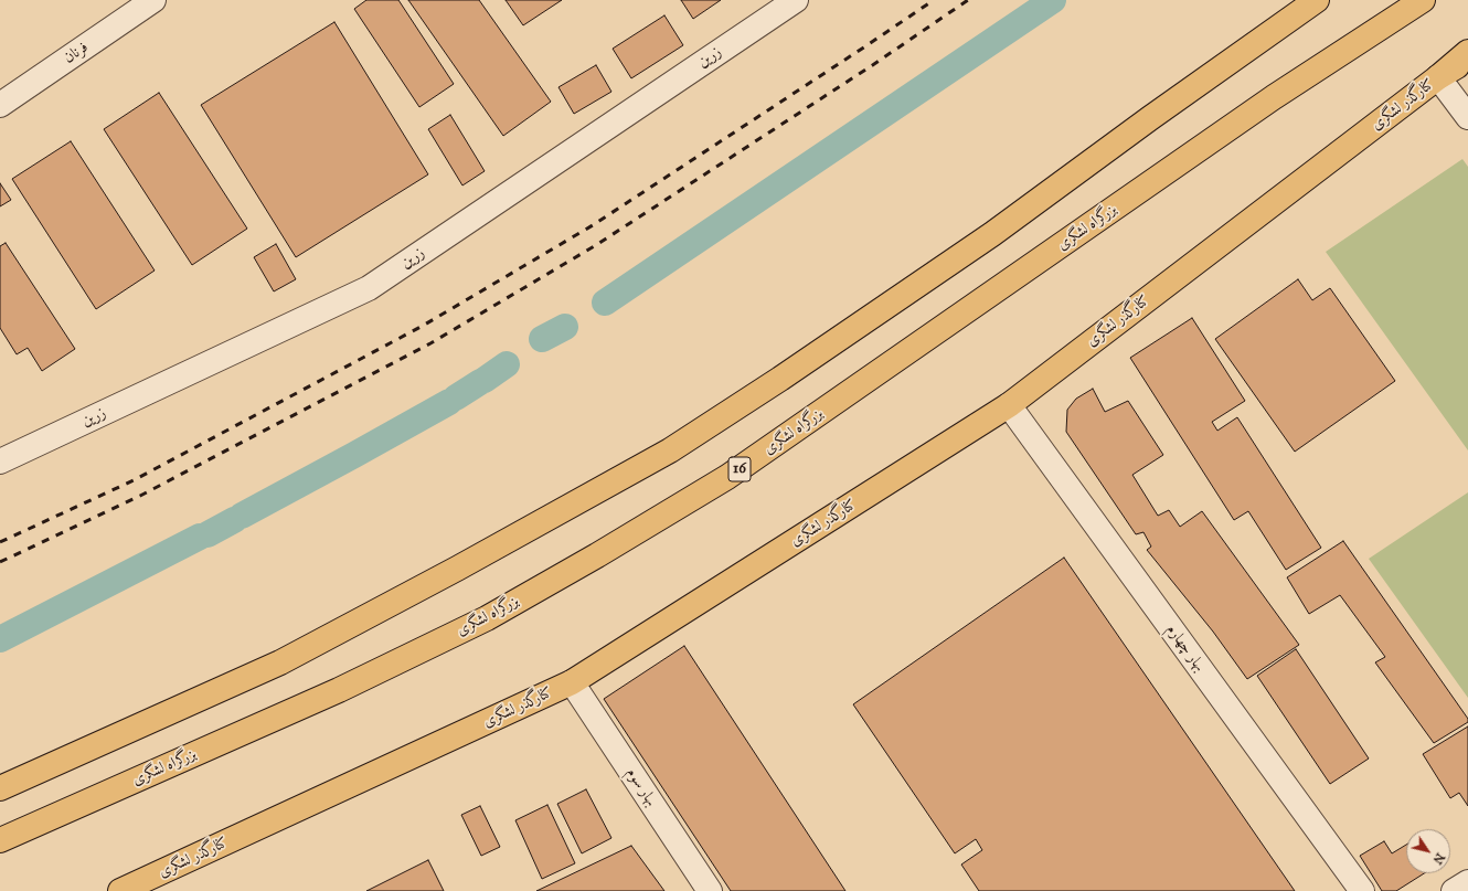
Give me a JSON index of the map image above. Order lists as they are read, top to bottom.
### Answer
{
  "streets": {
    "main road": ["کنارگذر لشگری", "بزرگراه لشگری", "16"],
    "street": [
      "فرنان",
      "زرین",
      "بهار چهارم",
      "بهار سوم"
    ]
  },
  "crossings": [
    ["کنارگذر لشگری", "بهار چهارم"],
    ["کنارگذر لشگری", "بهار سوم"]
  ],
  "north": "bottom right"
}
